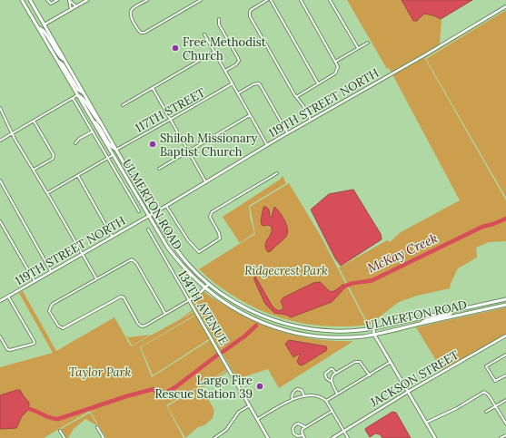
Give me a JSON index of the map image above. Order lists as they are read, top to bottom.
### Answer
{
  "streets": {
    "main road": ["ULMERTON ROAD"],
    "street": [
      "119TH STREET NORTH",
      "117TH STREET",
      "134TH AVENUE",
      "JACKSON STREET"
    ]
  },
  "crossings": [
    ["119TH STREET NORTH", "ULMERTON ROAD"],
    ["117TH STREET", "ULMERTON ROAD"]
  ],
  "water": ["McKay Creek"],
  "parks": ["Ridgecrest Park", "Taylor Park"],
  "places": ["Free Methodist Church", "Shiloh Missionary Baptist Church", "Largo Fire Rescue Station 39"]
}
